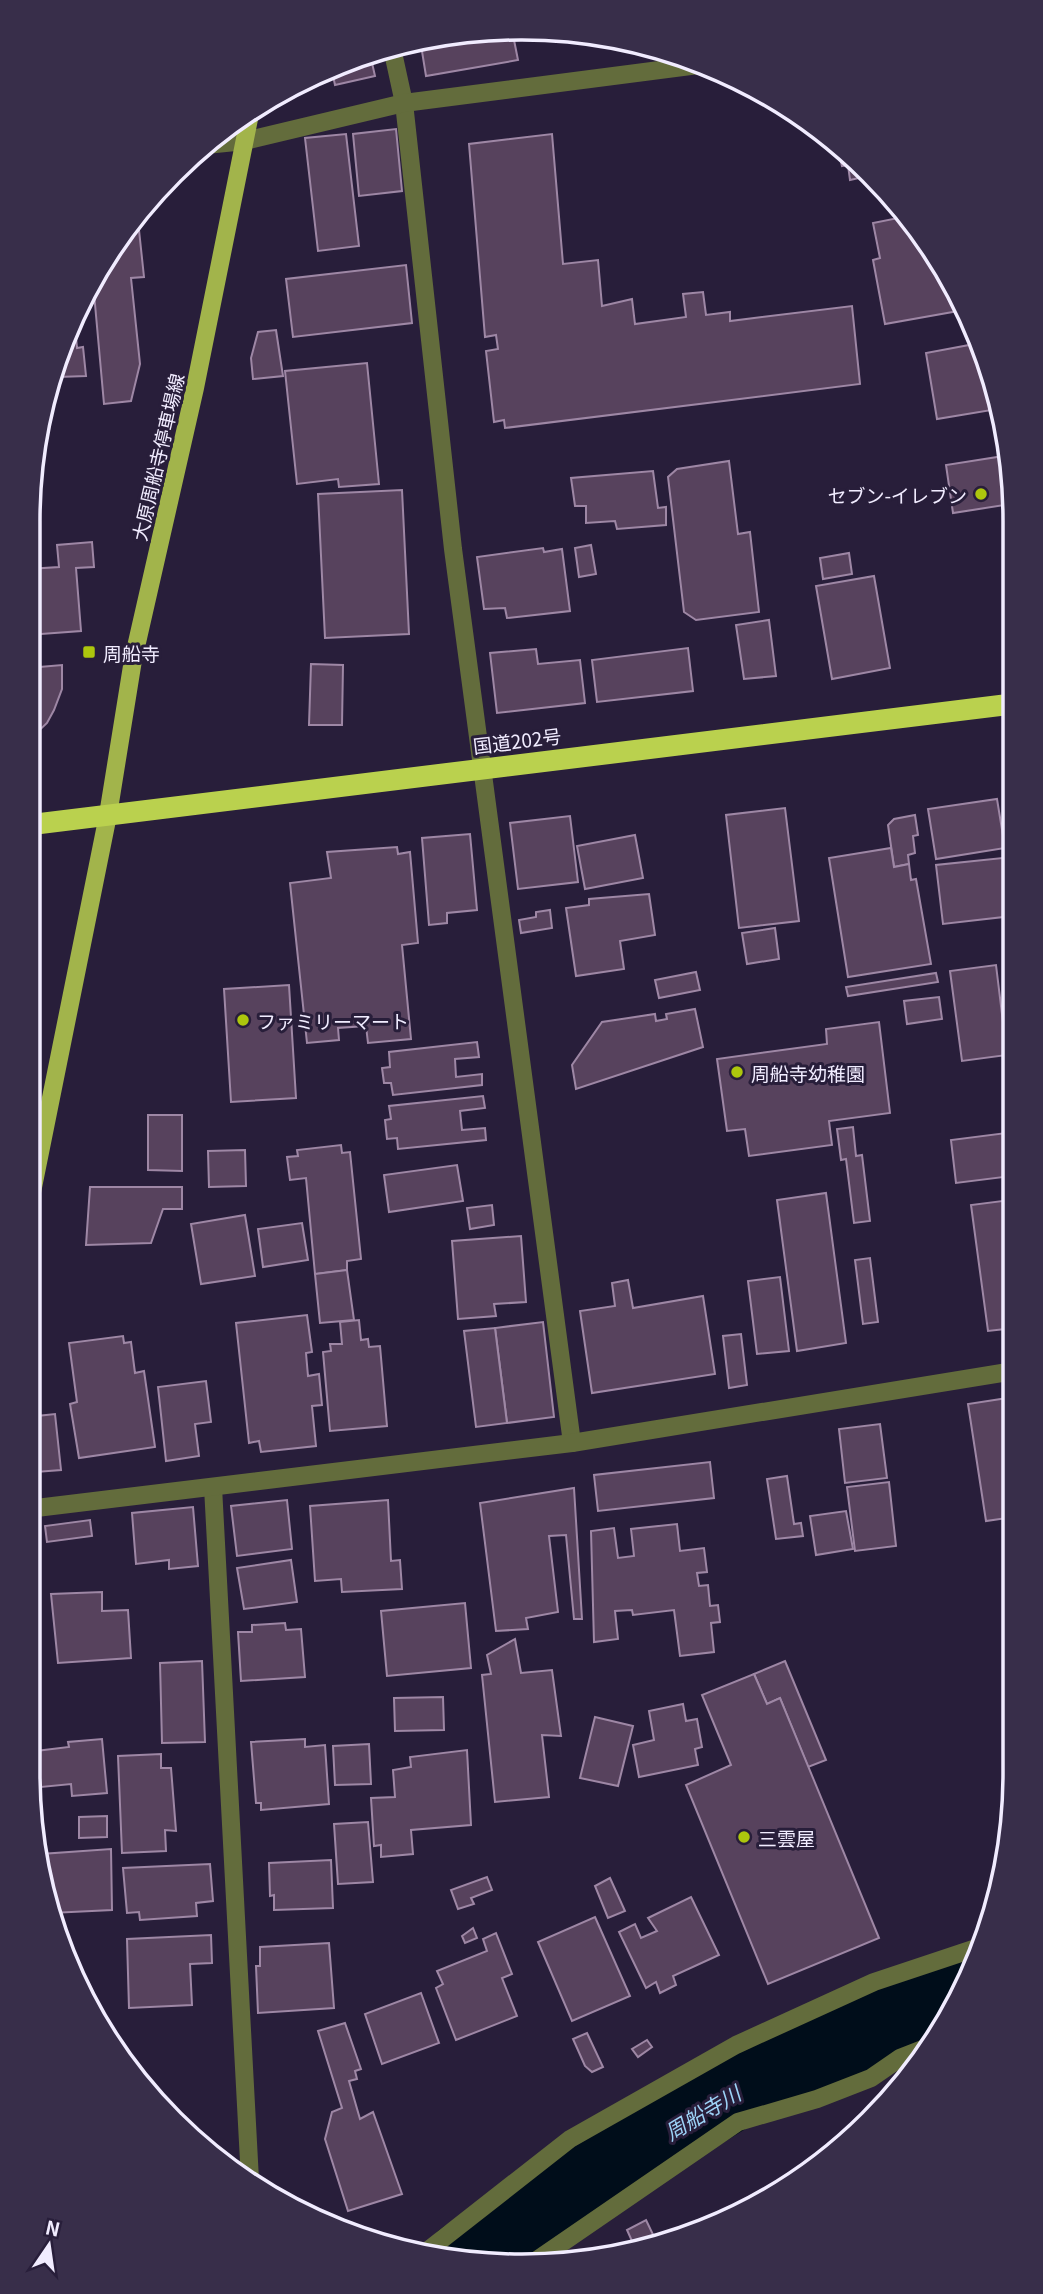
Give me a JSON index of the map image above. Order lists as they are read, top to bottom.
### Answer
{
  "streets": {
    "highway": ["国道202号"],
    "main road": ["大原周船寺停車場線"]
  },
  "crossings": [
    ["大原周船寺停車場線", "国道202号"]
  ],
  "water": ["周船寺川"],
  "places": {
    "other": [
      "セブン-イレブン",
      "ファミリーマート",
      "周船寺幼稚園",
      "三雲屋"
    ],
    "transit": ["周船寺"]
  },
  "north": "top"
}
